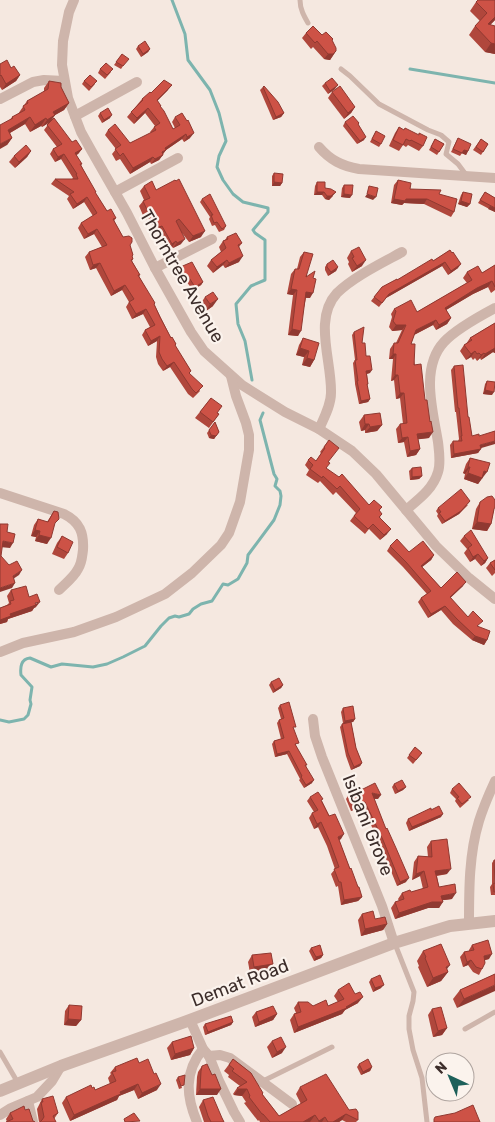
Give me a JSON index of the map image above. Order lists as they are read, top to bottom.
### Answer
{
  "streets": {
    "street": ["Thorntree Avenue", "Isibani Grove", "Demat Road"]
  },
  "crossings": [
    ["Isibani Grove", "Demat Road"]
  ],
  "north": "top left"
}
